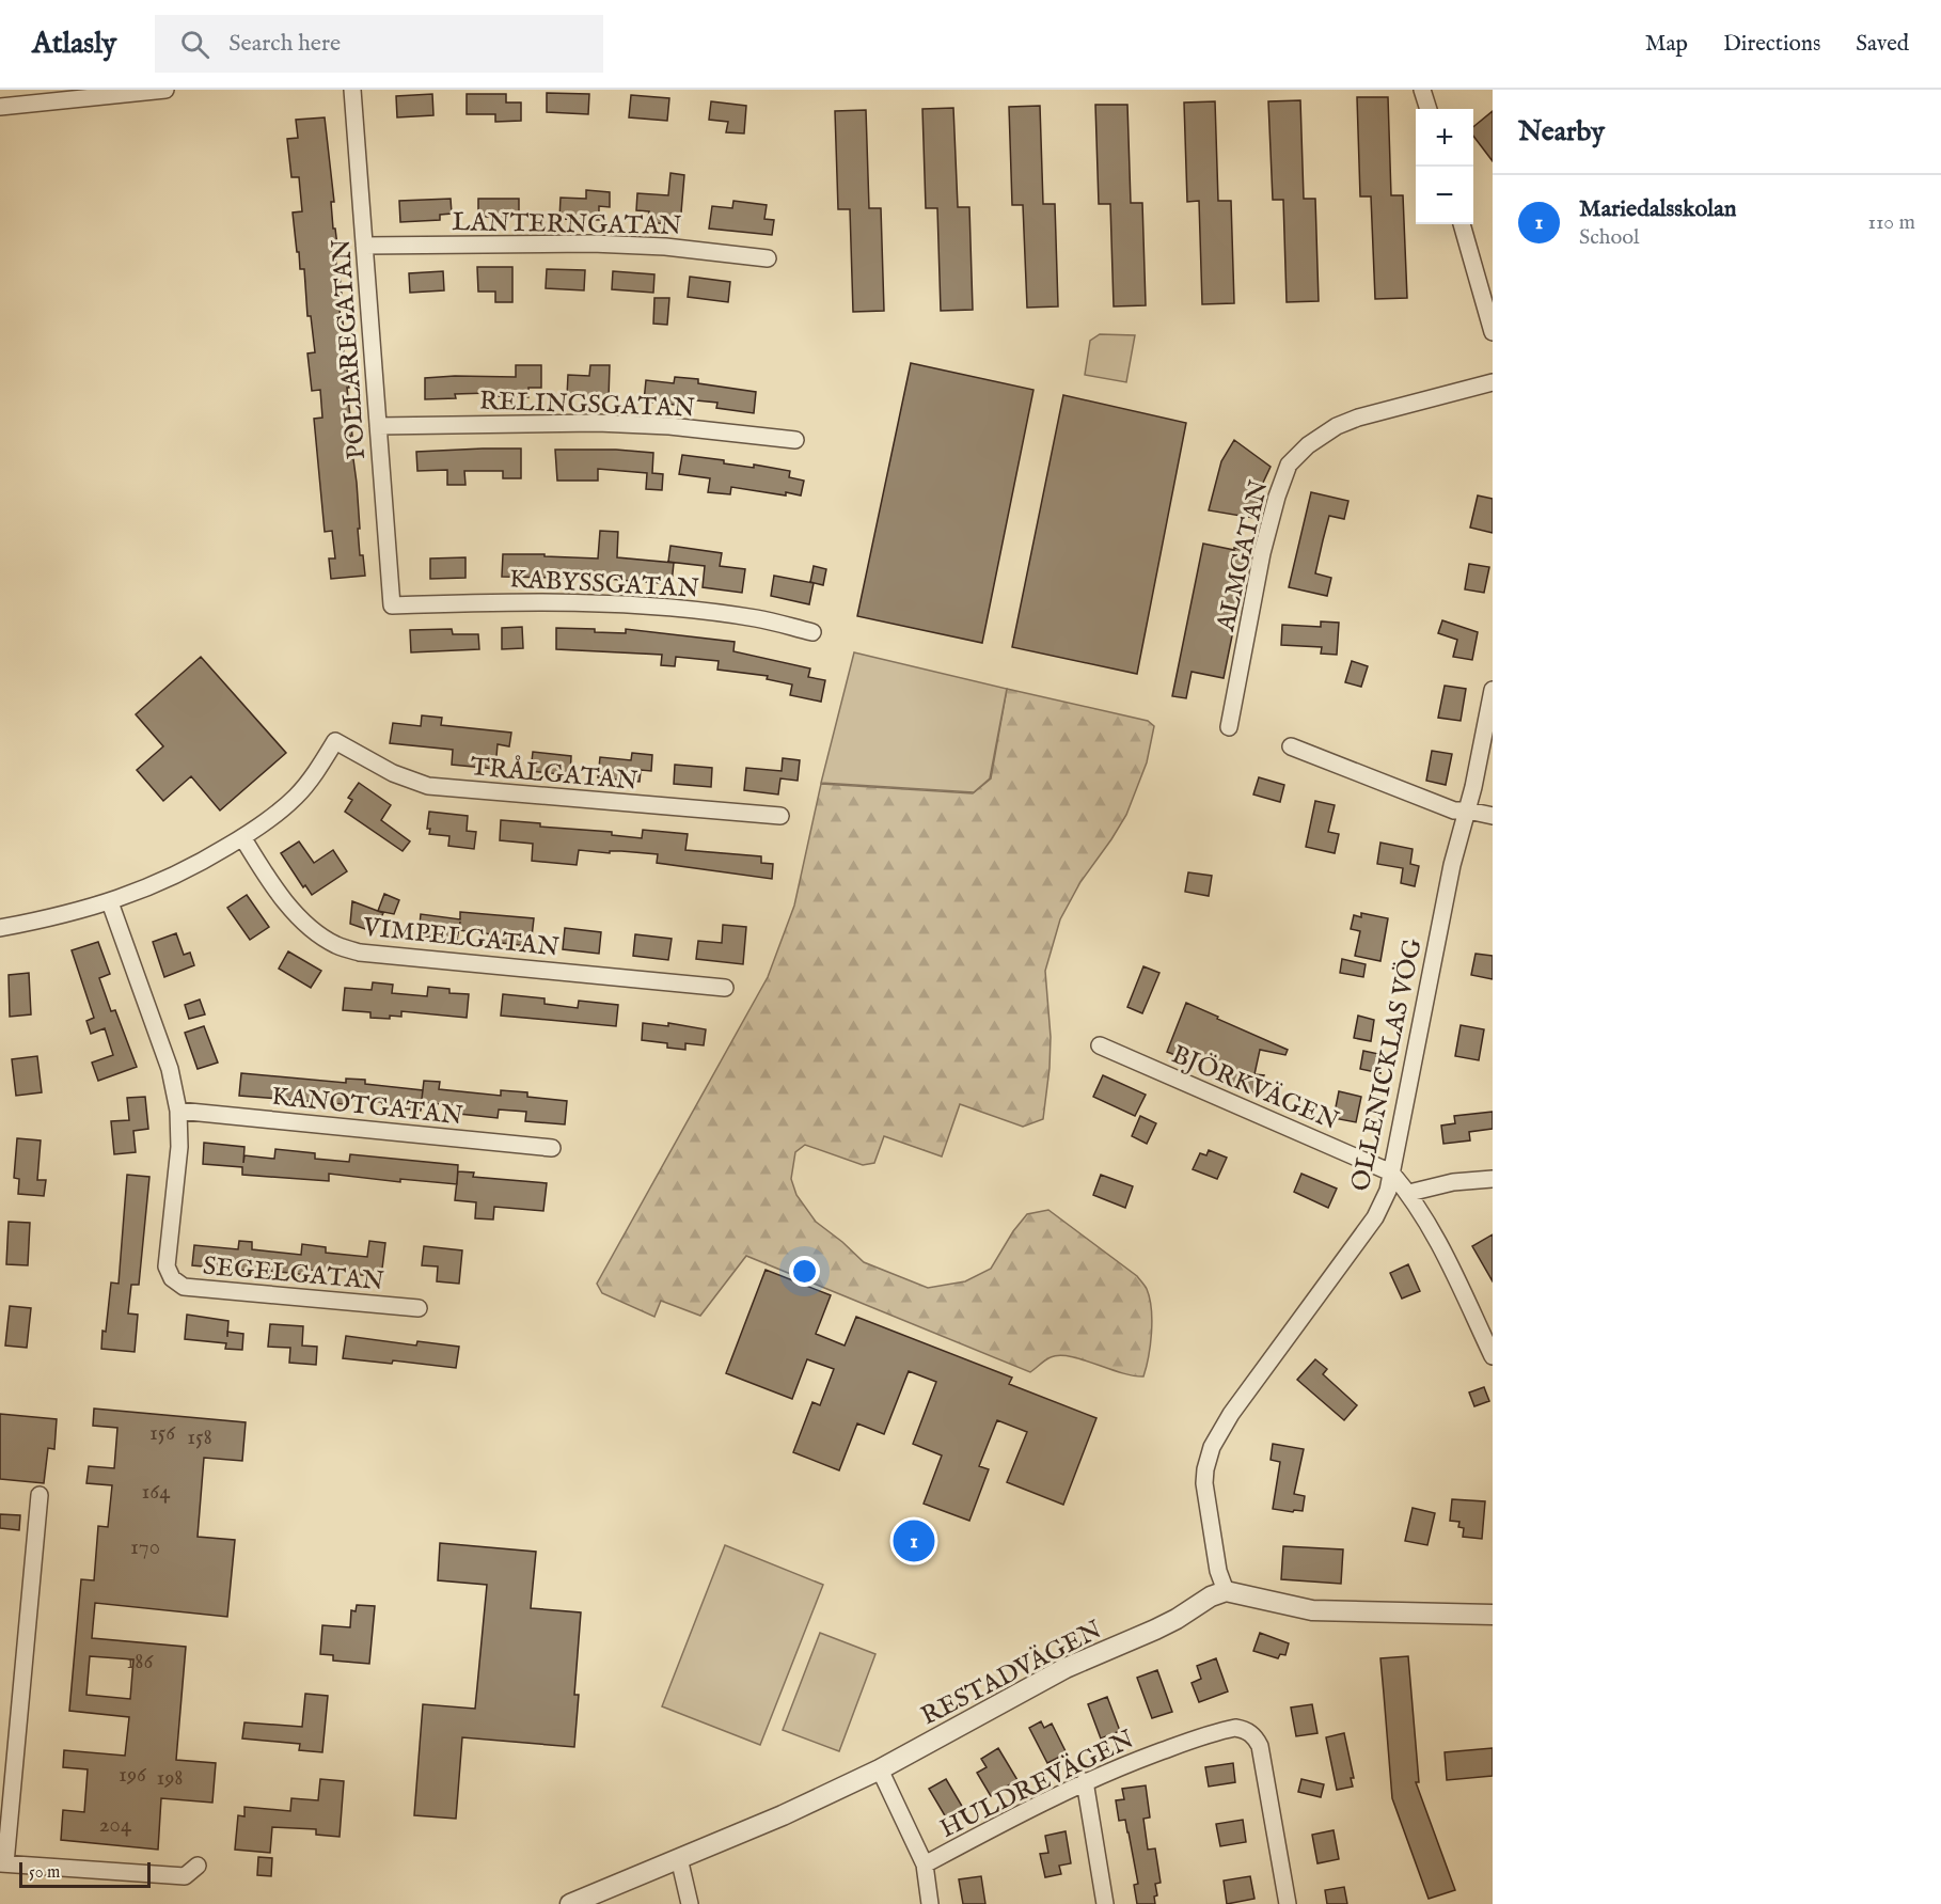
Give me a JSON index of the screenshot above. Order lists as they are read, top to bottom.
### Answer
{
  "streets": {
    "street": [
      "LANTERNGATAN",
      "POLLAREGATAN",
      "RELINGSGATAN",
      "ALMGATAN",
      "KABYSSGATAN",
      "TRÅLGATAN",
      "VIMPELGATAN",
      "OLLENICKLAS VÖG",
      "BJÖRKVÄGEN",
      "KANOTGATAN",
      "SEGELGATAN",
      "RESTADVÄGEN",
      "HULDREVÄGEN"
    ]
  },
  "crossings": [
    ["LANTERNGATAN", "POLLAREGATAN"],
    ["POLLAREGATAN", "RELINGSGATAN"],
    ["POLLAREGATAN", "KABYSSGATAN"],
    ["TRÅLGATAN", "VIMPELGATAN"],
    ["OLLENICKLAS VÖG", "BJÖRKVÄGEN"],
    ["OLLENICKLAS VÖG", "RESTADVÄGEN"],
    ["KANOTGATAN", "SEGELGATAN"]
  ],
  "house_numbers": [
    "156",
    "158",
    "164",
    "170",
    "186",
    "196",
    "198",
    "204"
  ],
  "scale_bar": "50 m",
  "page": {
    "header": "Atlasly",
    "search": "Search here",
    "nav": ["Map", "Directions", "Saved"],
    "heading": "Nearby",
    "map_buttons": ["+", "−"],
    "list": [
      {
        "mark": "1",
        "name": "Mariedalsskolan",
        "note": "School",
        "value": "110 m"
      }
    ],
    "pins": "1",
    "scale": "50 m"
  }
}
